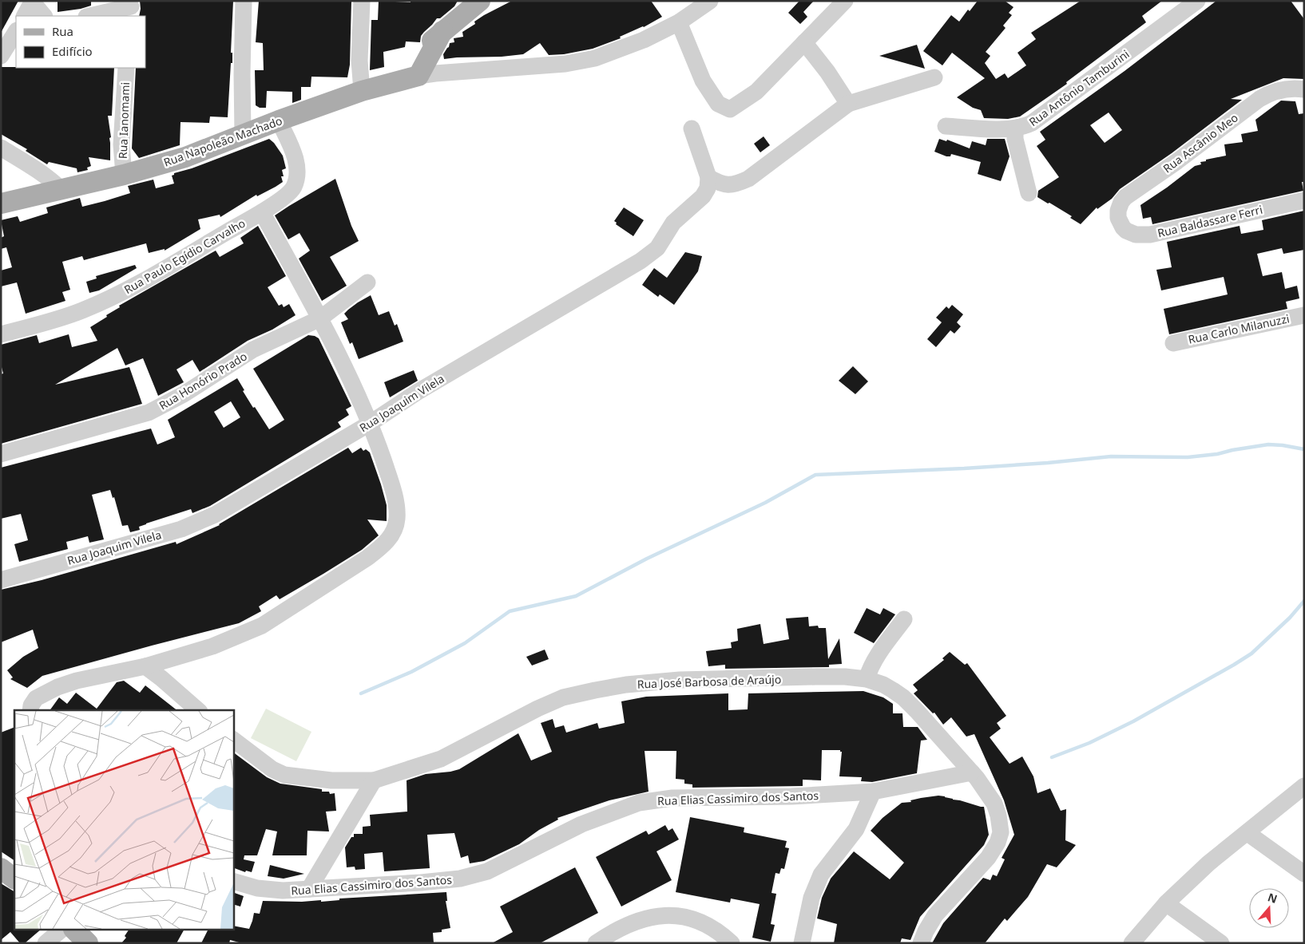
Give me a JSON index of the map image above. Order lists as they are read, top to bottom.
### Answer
{
  "streets": {
    "main road": ["Rua Napoleão Machado"],
    "street": [
      "Rua Antônio Tamburini",
      "Rua Ianomami",
      "Rua Ascânio Meo",
      "Rua Baldassare Ferri",
      "Rua Paulo Egídio Carvalho",
      "Rua Carlo Milanuzzi",
      "Rua Honório Prado",
      "Rua Joaquim Vilela",
      "Rua José Barbosa de Araújo",
      "Rua Elias Cassimiro dos Santos"
    ]
  },
  "crossings": [
    ["Rua Ianomami", "Rua Napoleão Machado"],
    ["Rua Napoleão Machado", "Rua Paulo Egídio Carvalho"],
    ["Rua Ascânio Meo", "Rua Baldassare Ferri"],
    ["Rua José Barbosa de Araújo", "Rua Elias Cassimiro dos Santos"]
  ],
  "legend": ["Rua", "Edifício"],
  "north": "top"
}
